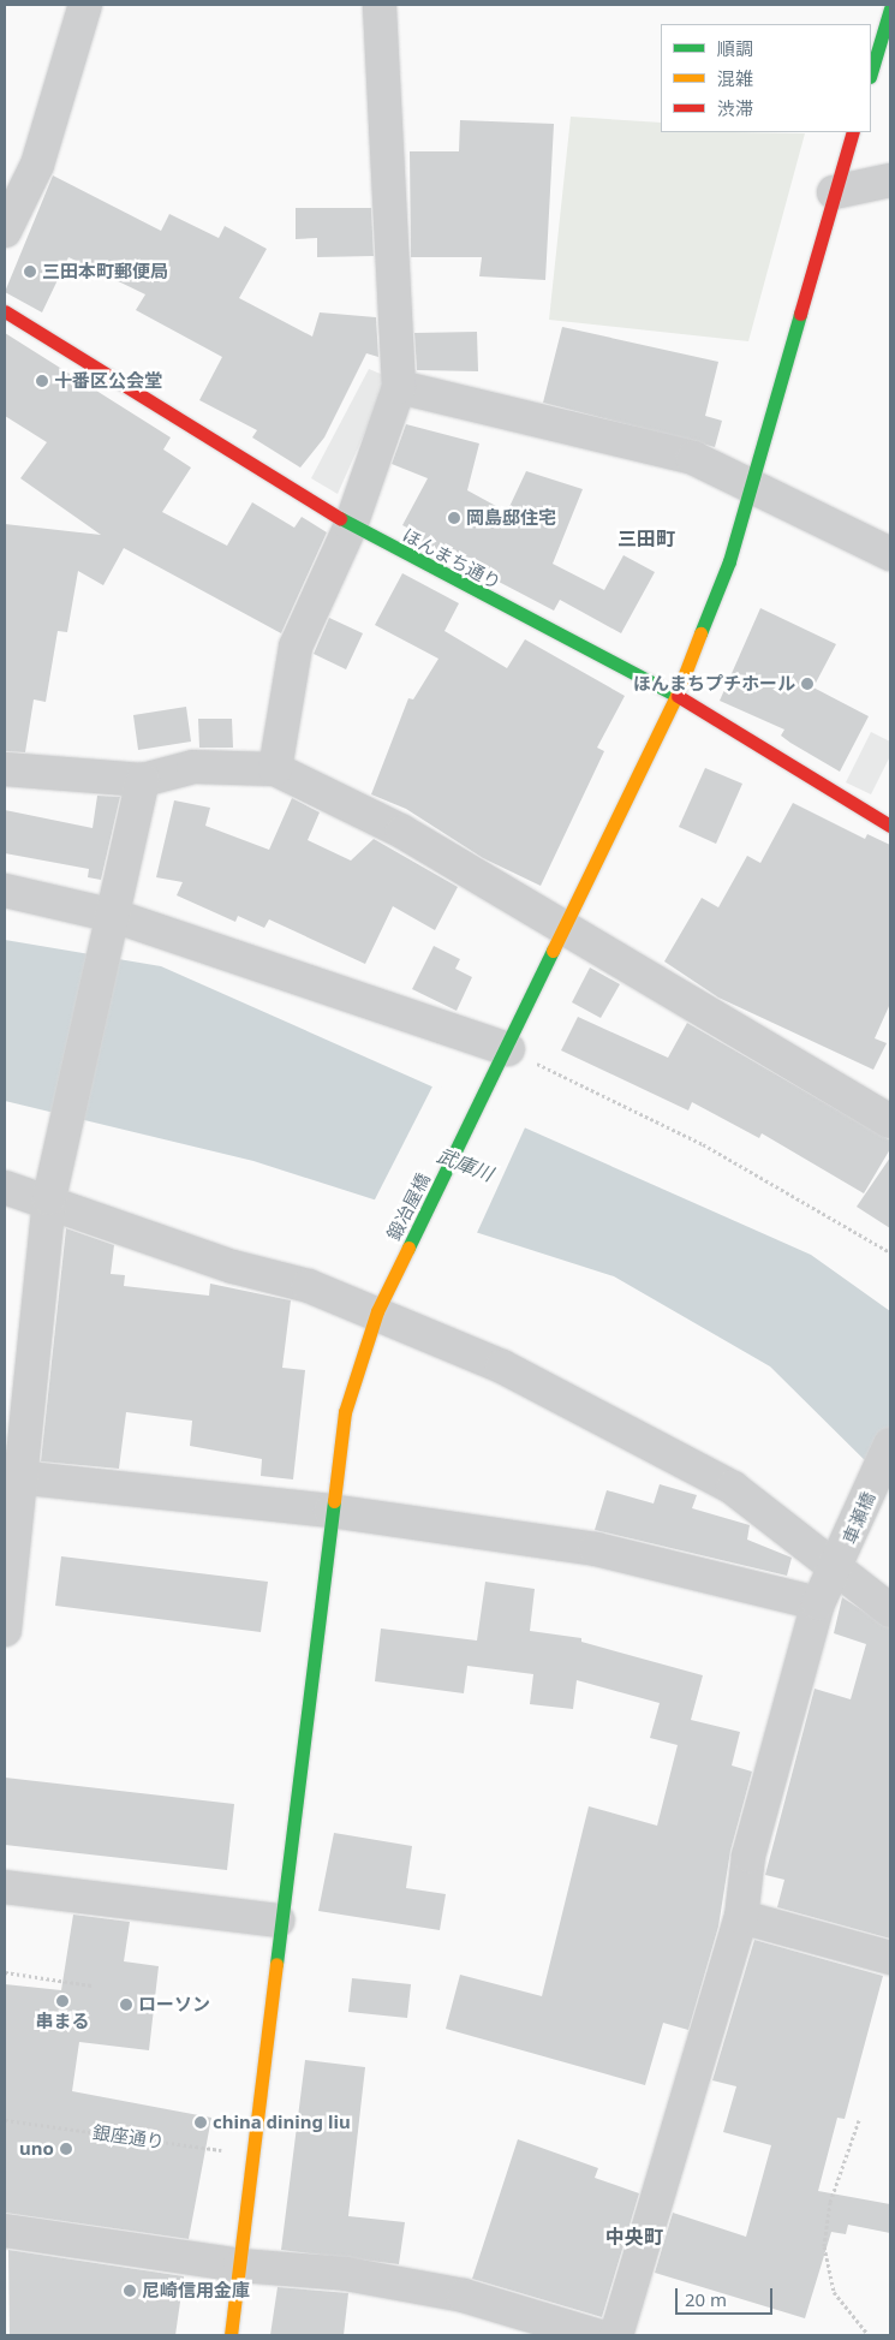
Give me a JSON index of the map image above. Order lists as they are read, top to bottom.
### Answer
{
  "streets": {
    "street": ["ほんまち通り", "鍛冶屋橋", "車瀬橋"],
    "path": ["銀座通り"]
  },
  "crossings": [
    ["ほんまち通り", "鍛冶屋橋"],
    ["鍛冶屋橋", "銀座通り"]
  ],
  "districts": ["三田町", "中央町"],
  "water": ["武庫川"],
  "places": [
    "三田本町郵便局",
    "十番区公会堂",
    "岡島邸住宅",
    "ほんまちプチホール",
    "串まる",
    "ローソン",
    "china dining liu",
    "uno",
    "尼崎信用金庫"
  ],
  "legend": ["順調", "混雑", "渋滞"],
  "scale_bar": "20 m"
}
